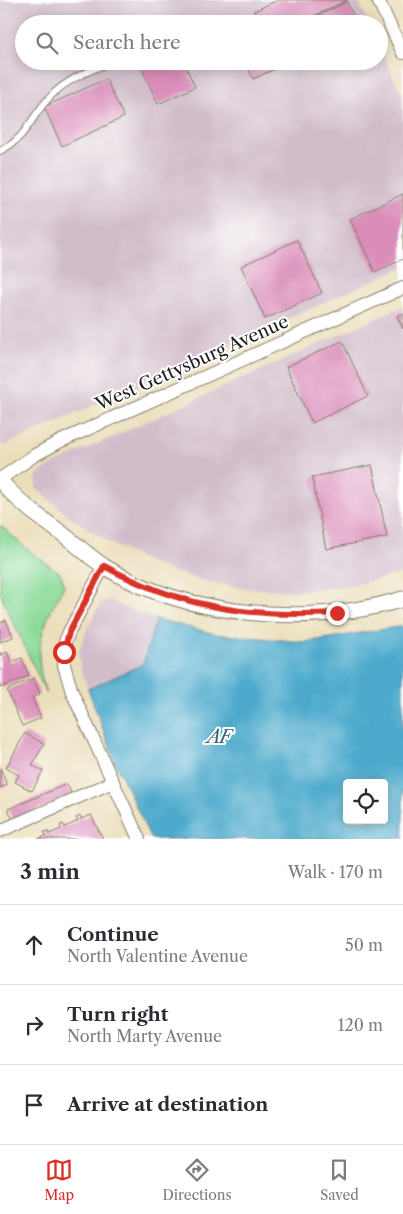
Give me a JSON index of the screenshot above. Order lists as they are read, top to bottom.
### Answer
{
  "streets": {
    "street": ["West Gettysburg Avenue"]
  },
  "water": ["AF"],
  "page": {
    "search": "Search here",
    "heading": ["3 min", "Walk · 170 m"],
    "list": [
      ["Continue", "North Valentine Avenue", "50 m"],
      ["Turn right", "North Marty Avenue", "120 m"],
      "Arrive at destination"
    ],
    "nav": ["Map", "Directions", "Saved"]
  }
}
